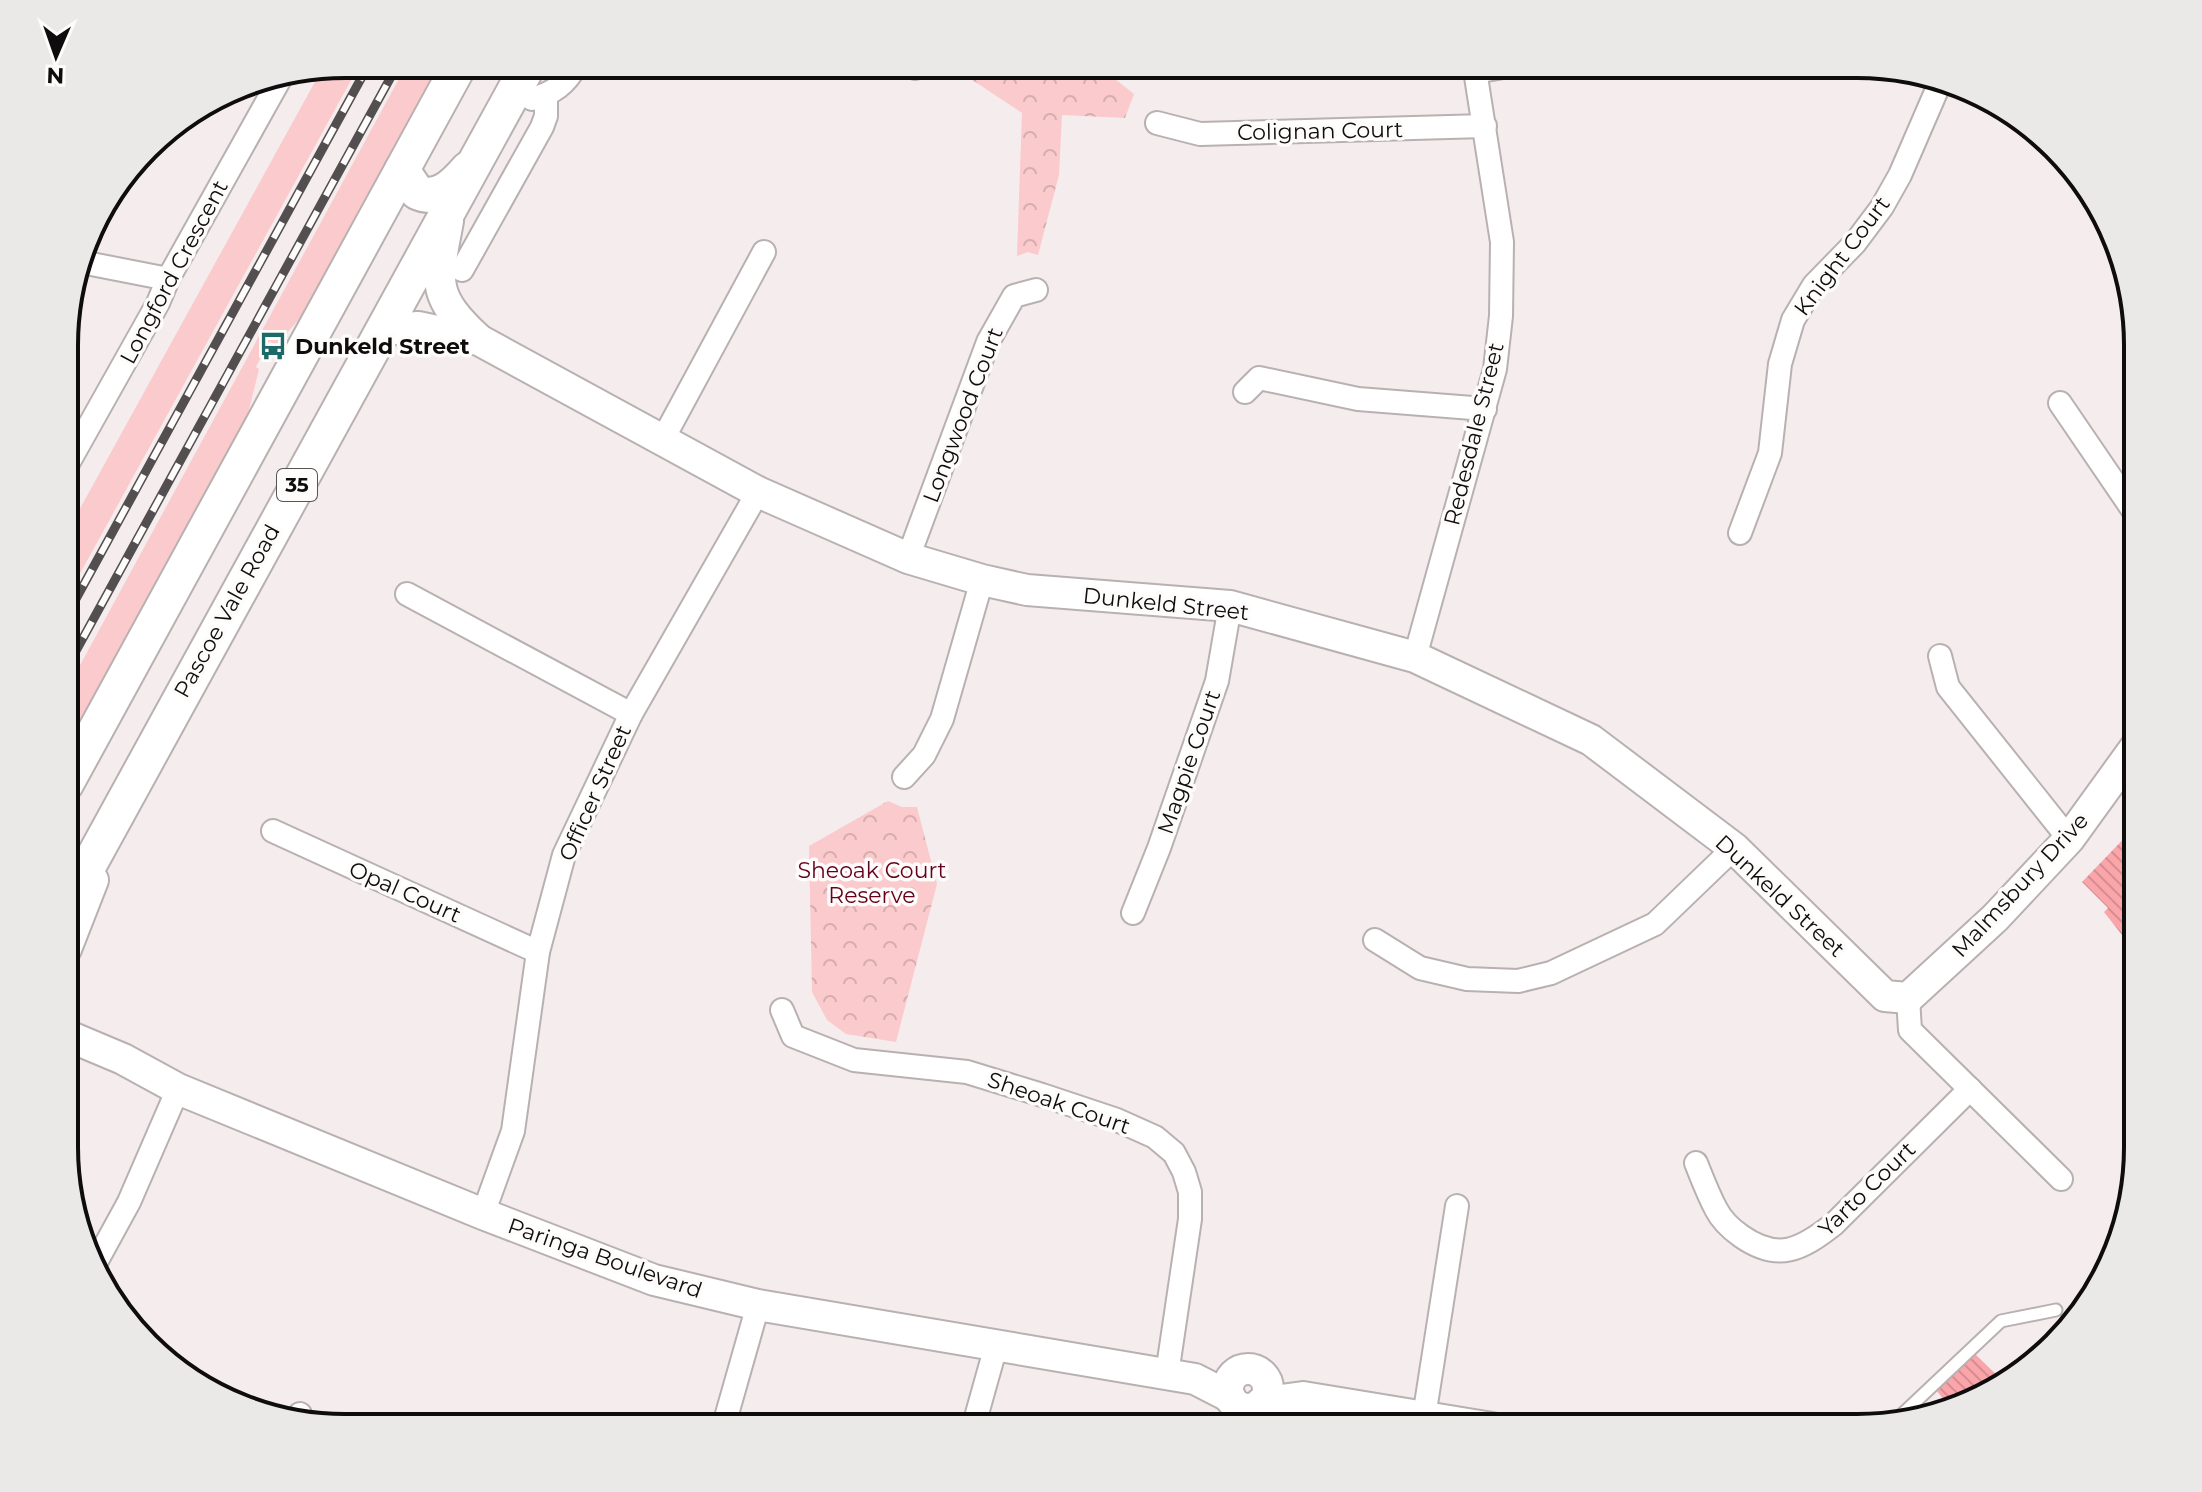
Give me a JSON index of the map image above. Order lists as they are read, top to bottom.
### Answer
{
  "streets": {
    "main road": ["35", "Pascoe Vale Road"],
    "street": [
      "Colignan Court",
      "Knight Court",
      "Longford Crescent",
      "Longwood Court",
      "Redesdale Street",
      "Dunkeld Street",
      "Magpie Court",
      "Officer Street",
      "Malmsbury Drive",
      "Opal Court",
      "Sheoak Court",
      "Yarto Court",
      "Paringa Boulevard"
    ]
  },
  "crossings": [
    ["Colignan Court", "Redesdale Street"],
    ["Longwood Court", "Dunkeld Street"],
    ["Redesdale Street", "Dunkeld Street"],
    ["Dunkeld Street", "Pascoe Vale Road"],
    ["Dunkeld Street", "Magpie Court"],
    ["Dunkeld Street", "Officer Street"],
    ["Dunkeld Street", "Malmsbury Drive"],
    ["Officer Street", "Opal Court"],
    ["Officer Street", "Paringa Boulevard"],
    ["Sheoak Court", "Paringa Boulevard"]
  ],
  "parks": ["Sheoak Court Reserve"],
  "places": {
    "bus stop": ["Dunkeld Street"]
  },
  "north": "bottom"
}
